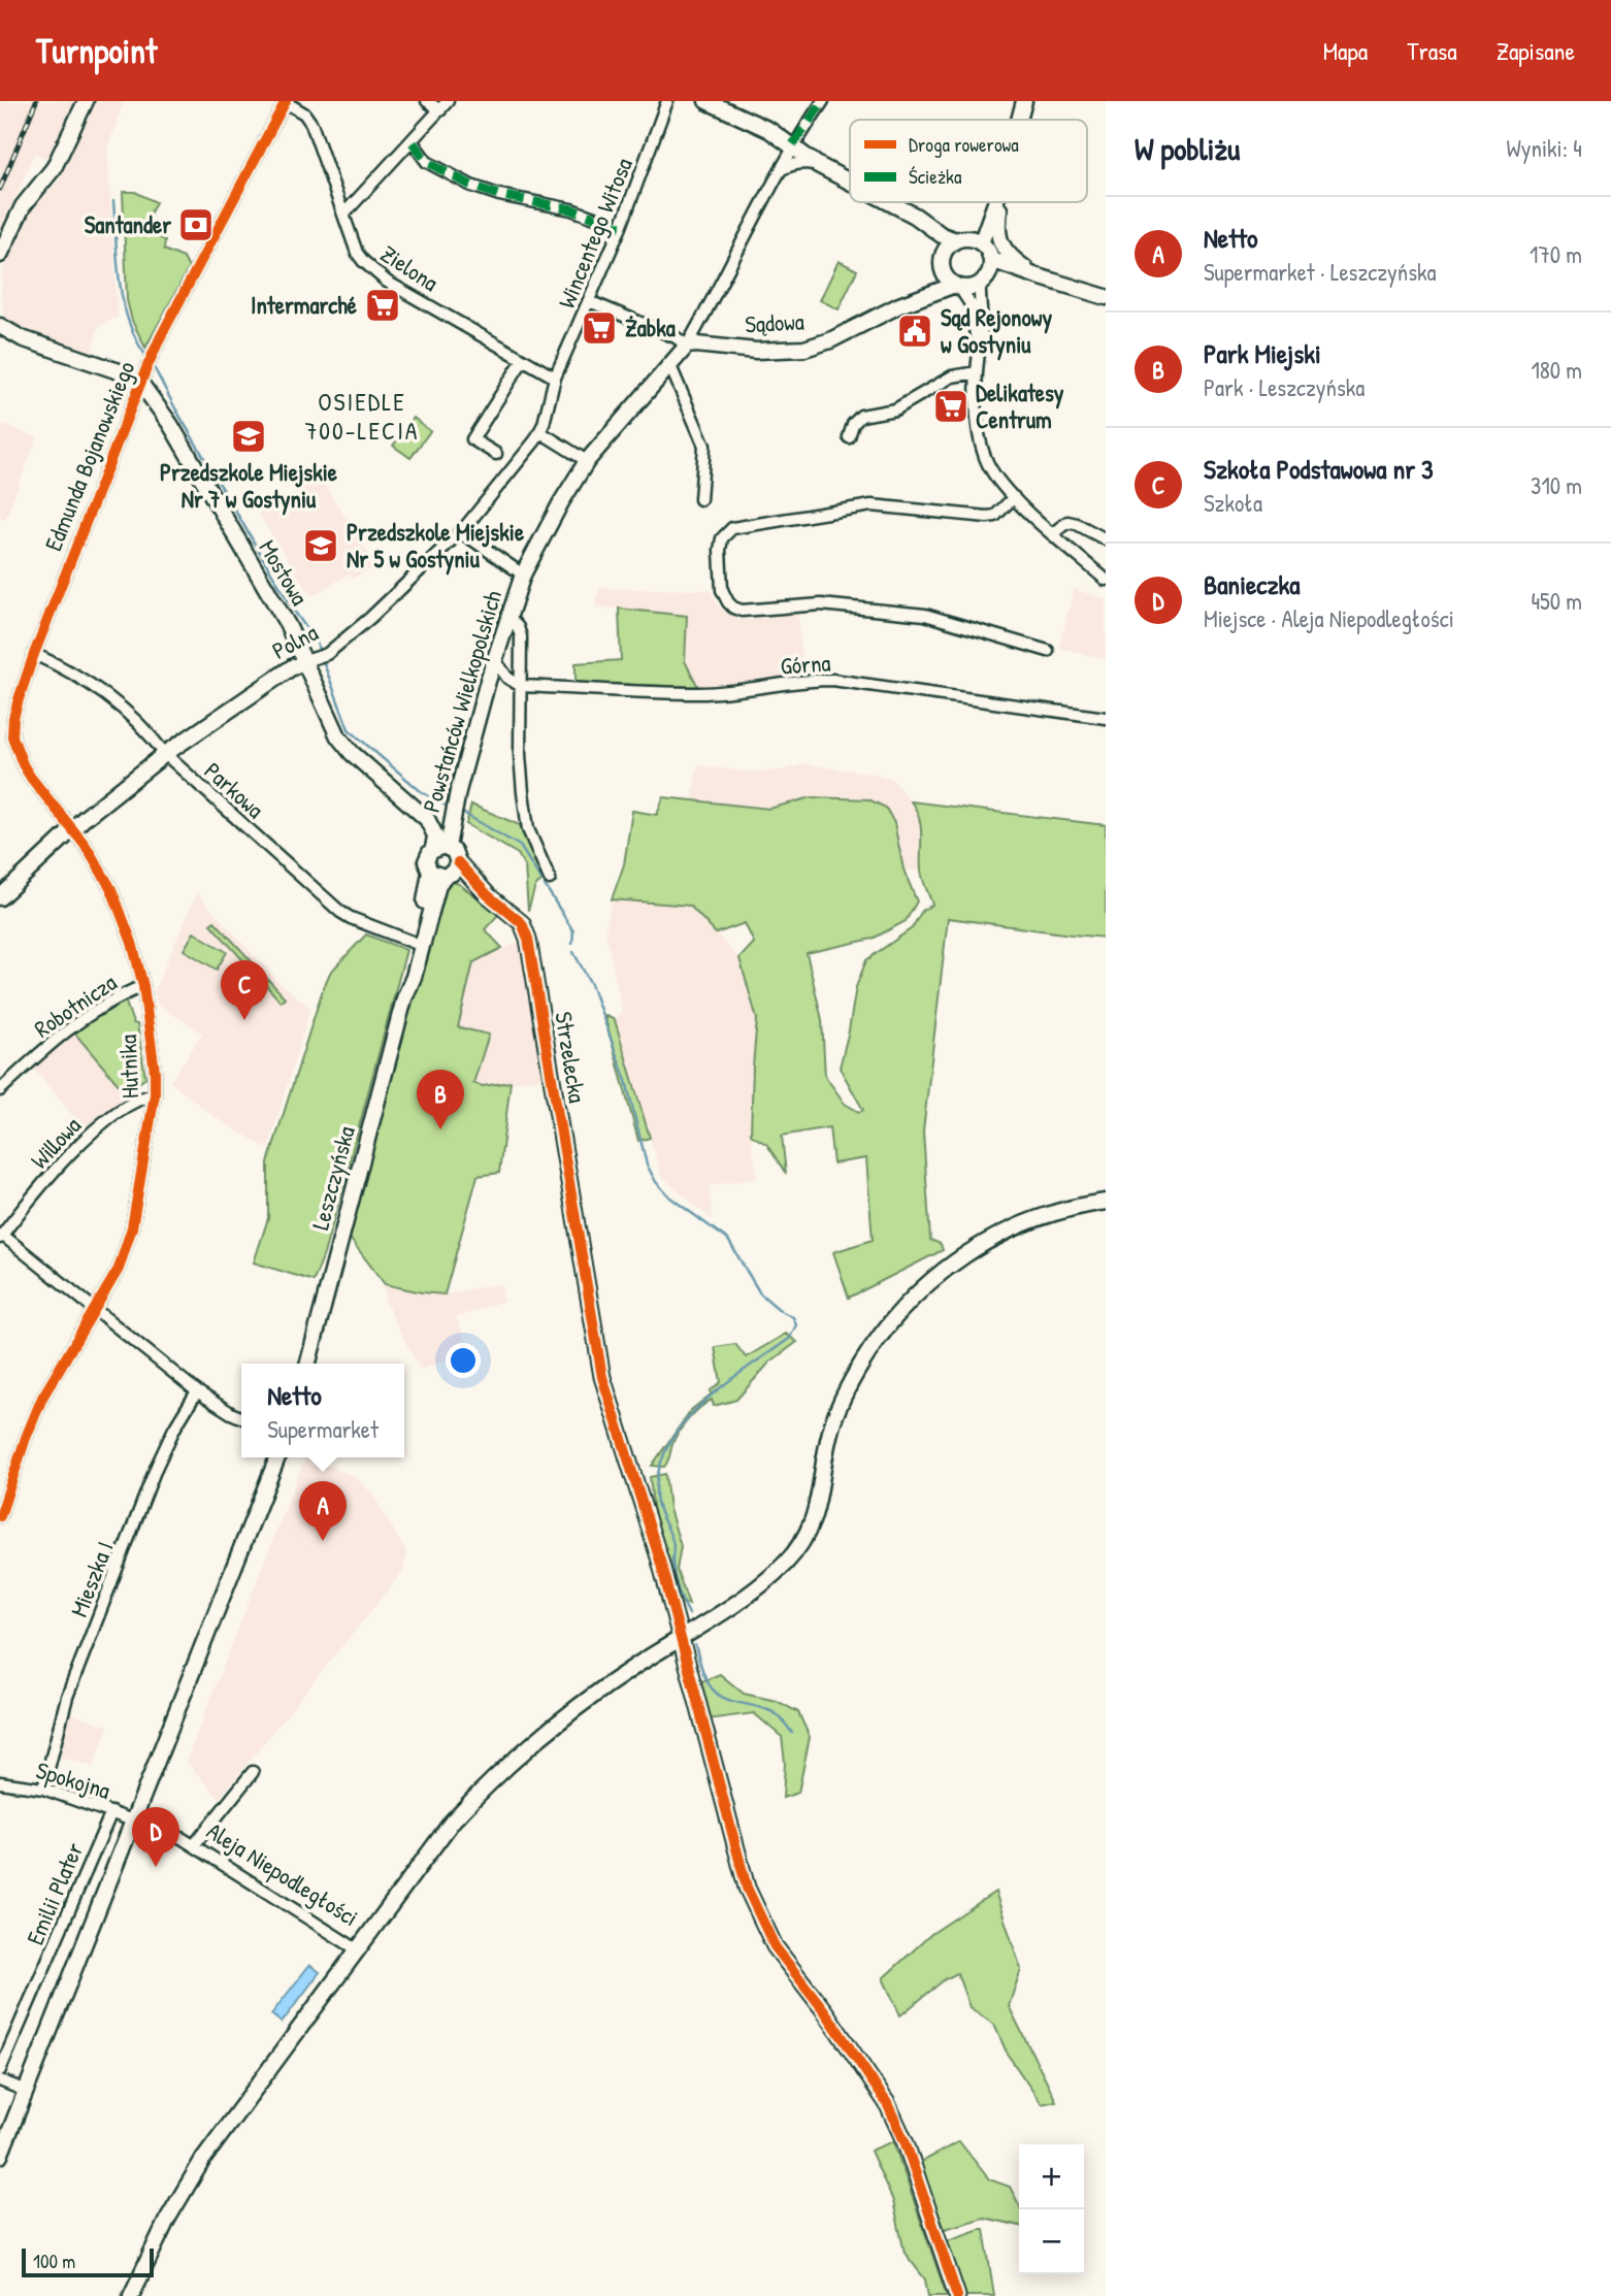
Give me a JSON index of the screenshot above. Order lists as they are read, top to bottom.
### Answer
{
  "streets": {
    "street": [
      "Wincentego Witosa",
      "Zielona",
      "Sądowa",
      "Edmunda Bojanowskiego",
      "Mostowa",
      "Polna",
      "Górna",
      "Powstańców Wielkopolskich",
      "Parkowa",
      "Robotnicza",
      "Strzelecka",
      "Hutnika",
      "Willowa",
      "Leszczyńska",
      "Mieszka I",
      "Spokojna",
      "Aleja Niepodległości",
      "Emilii Plater"
    ]
  },
  "crossings": [
    ["Wincentego Witosa", "Zielona"],
    ["Wincentego Witosa", "Polna"],
    ["Zielona", "Edmunda Bojanowskiego"],
    ["Zielona", "Polna"],
    ["Sądowa", "Powstańców Wielkopolskich"],
    ["Edmunda Bojanowskiego", "Mostowa"],
    ["Edmunda Bojanowskiego", "Polna"],
    ["Edmunda Bojanowskiego", "Parkowa"],
    ["Edmunda Bojanowskiego", "Hutnika"],
    ["Mostowa", "Polna"],
    ["Polna", "Parkowa"],
    ["Polna", "Hutnika"],
    ["Górna", "Powstańców Wielkopolskich"],
    ["Powstańców Wielkopolskich", "Strzelecka"],
    ["Powstańców Wielkopolskich", "Leszczyńska"],
    ["Parkowa", "Leszczyńska"],
    ["Robotnicza", "Hutnika"],
    ["Strzelecka", "Leszczyńska"],
    ["Strzelecka", "Aleja Niepodległości"],
    ["Hutnika", "Willowa"],
    ["Mieszka I", "Spokojna"],
    ["Spokojna", "Aleja Niepodległości"],
    ["Spokojna", "Emilii Plater"]
  ],
  "districts": ["OSIEDLE 700-LECIA"],
  "places": {
    "bank": ["Santander"],
    "supermarket": ["Intermarché", "Żabka", "Delikatesy Centrum"],
    "public building": ["Sąd Rejonowy w Gostyniu"],
    "school or university": ["Przedszkole Miejskie Nr 7 w Gostyniu", "Przedszkole Miejskie Nr 5 w Gostyniu"]
  },
  "legend": ["Droga rowerowa", "Ścieżka"],
  "scale_bar": "100 m",
  "page": {
    "header": "Turnpoint",
    "nav": ["Mapa", "Trasa", "Zapisane"],
    "heading": ["W pobliżu", "Wyniki: 4"],
    "list": [
      {
        "mark": "A",
        "name": "Netto",
        "note": "Supermarket · Leszczyńska",
        "value": "170 m"
      },
      {
        "mark": "B",
        "name": "Park Miejski",
        "note": "Park · Leszczyńska",
        "value": "180 m"
      },
      {
        "mark": "C",
        "name": "Szkoła Podstawowa nr 3",
        "note": "Szkoła",
        "value": "310 m"
      },
      {
        "mark": "D",
        "name": "Banieczka",
        "note": "Miejsce · Aleja Niepodległości",
        "value": "450 m"
      }
    ],
    "pins": [
      "C",
      "B",
      "A",
      "D"
    ],
    "popup": ["Netto", "Supermarket"],
    "map_buttons": ["+", "−"],
    "scale": "100 m"
  }
}
